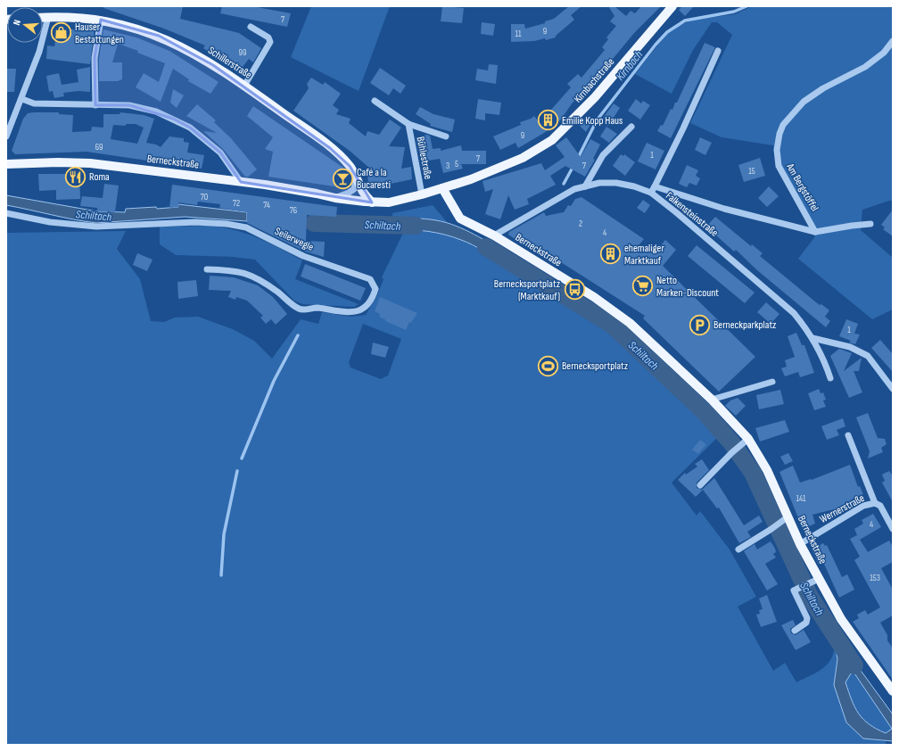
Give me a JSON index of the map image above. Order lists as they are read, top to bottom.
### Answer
{
  "streets": {
    "main road": ["Schillerstraße", "Kirnbachstraße", "Berneckstraße"],
    "street": [
      "Bühlestraße",
      "Am Bergstöffel",
      "Falkensteinstraße",
      "Seilerwegle",
      "Wernerstraße"
    ]
  },
  "crossings": [
    ["Schillerstraße", "Berneckstraße"],
    ["Kirnbachstraße", "Berneckstraße"],
    ["Bühlestraße", "Berneckstraße"],
    ["Berneckstraße", "Falkensteinstraße"],
    ["Berneckstraße", "Wernerstraße"]
  ],
  "water": ["Kirnbach", "Schiltach"],
  "places": {
    "shop": ["Hauser Bestattungen"],
    "building": ["Emilie Kopp Haus", "ehemaliger Marktkauf"],
    "restaurant": ["Roma"],
    "bar": ["Café a la Bucaresti"],
    "supermarket": ["Netto Marken-Discount"],
    "bus stop": ["Bernecksportplatz (Marktkauf)"],
    "parking": ["Berneckparkplatz"],
    "sports": ["Bernecksportplatz"]
  },
  "house_numbers": [
    "7",
    "9",
    "11",
    "99",
    "9",
    "69",
    "1",
    "7",
    "5",
    "3",
    "7",
    "15",
    "70",
    "72",
    "74",
    "76",
    "2",
    "4",
    "1",
    "141",
    "4",
    "153"
  ],
  "north": "left"
}
